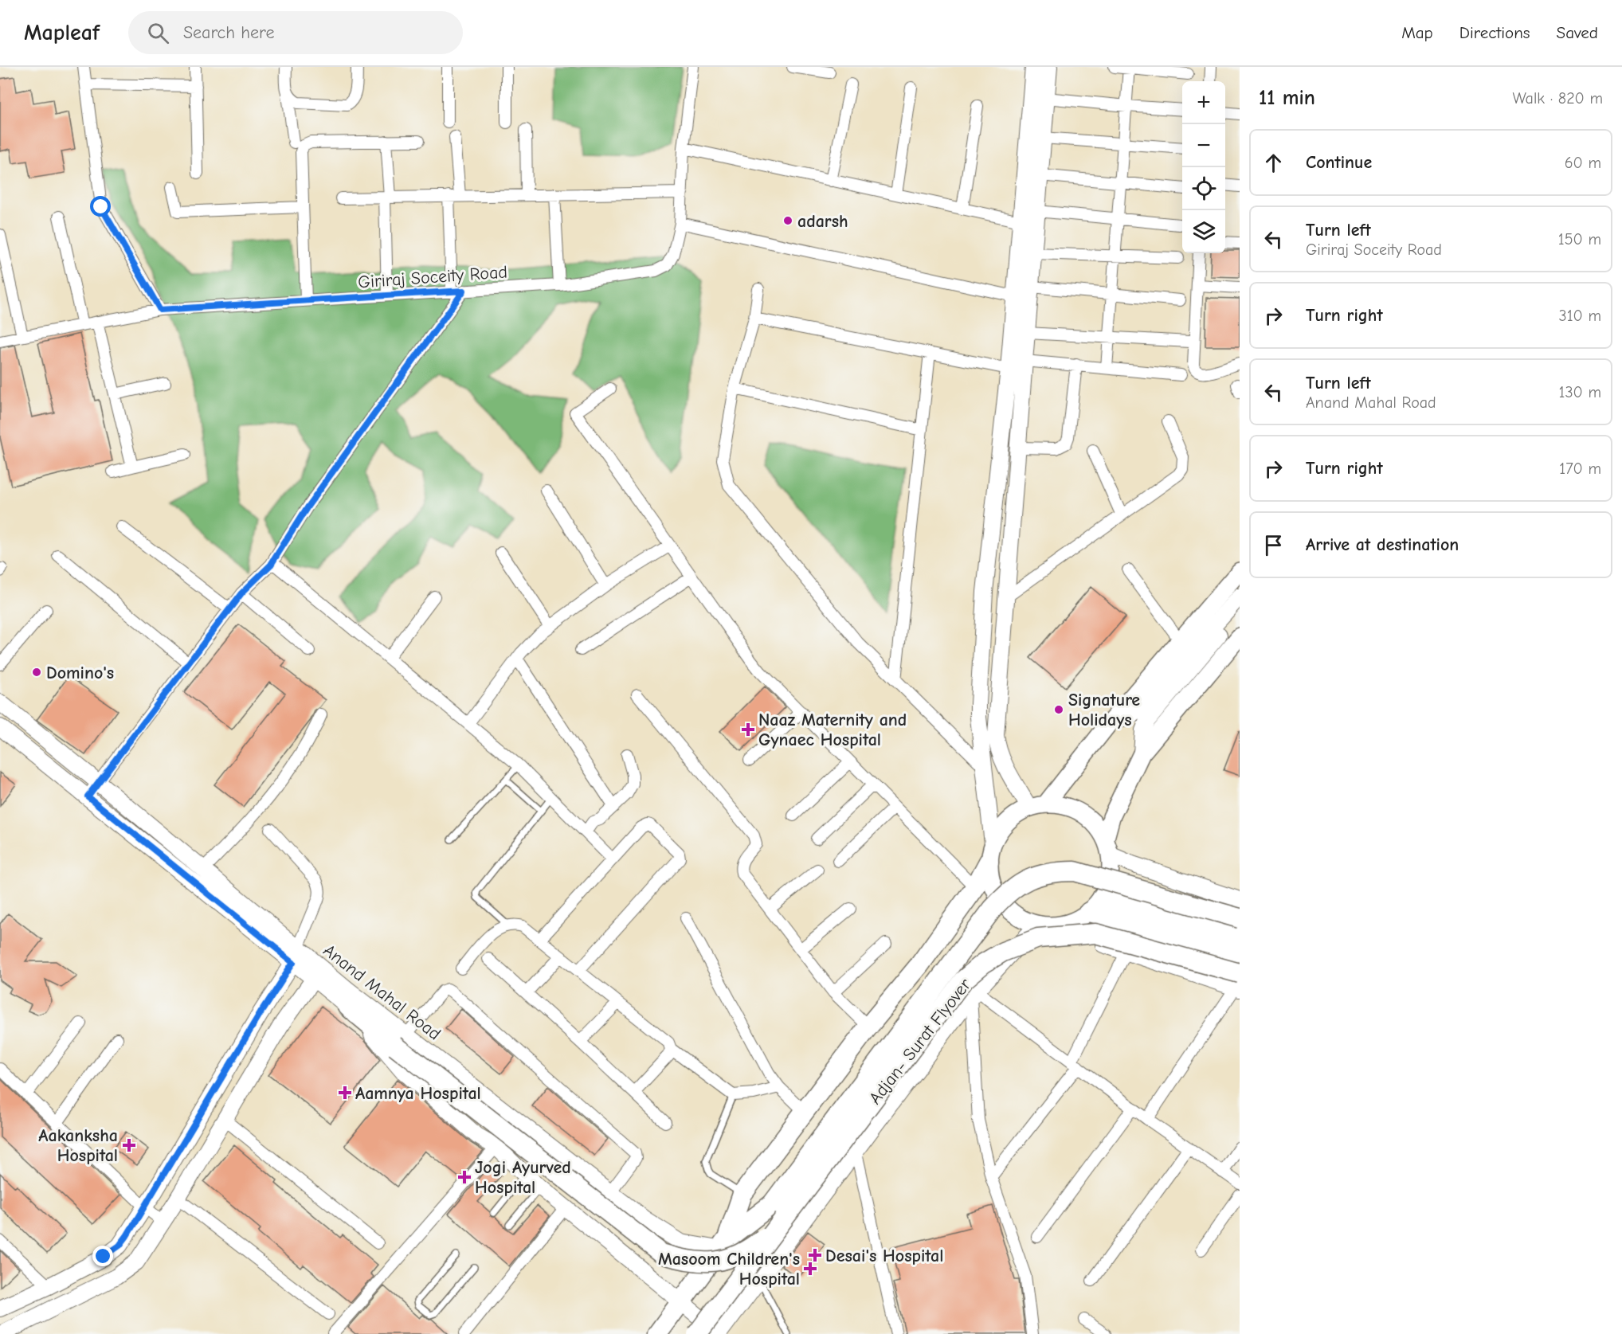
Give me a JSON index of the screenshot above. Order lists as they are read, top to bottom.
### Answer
{
  "streets": {
    "highway": ["Adjan- Surat Flyover"],
    "street": ["Giriraj Soceity Road", "Anand Mahal Road"]
  },
  "crossings": [
    ["Anand Mahal Road", "Adjan- Surat Flyover"]
  ],
  "places": {
    "other": ["adarsh", "Domino's", "Signature Holidays"],
    "health": [
      "Naaz Maternity and Gynaec Hospital",
      "Aamnya Hospital",
      "Aakanksha Hospital",
      "Jogi Ayurved Hospital",
      "Desai's Hospital",
      "Masoom Children's Hospital"
    ]
  },
  "page": {
    "header": "Mapleaf",
    "search": "Search here",
    "nav": ["Map", "Directions", "Saved"],
    "heading": ["11 min", "Walk · 820 m"],
    "map_buttons": ["+", "−"],
    "list": [
      ["Continue", "60 m"],
      ["Turn left", "Giriraj Soceity Road", "150 m"],
      ["Turn right", "310 m"],
      ["Turn left", "Anand Mahal Road", "130 m"],
      ["Turn right", "170 m"],
      "Arrive at destination"
    ]
  }
}
